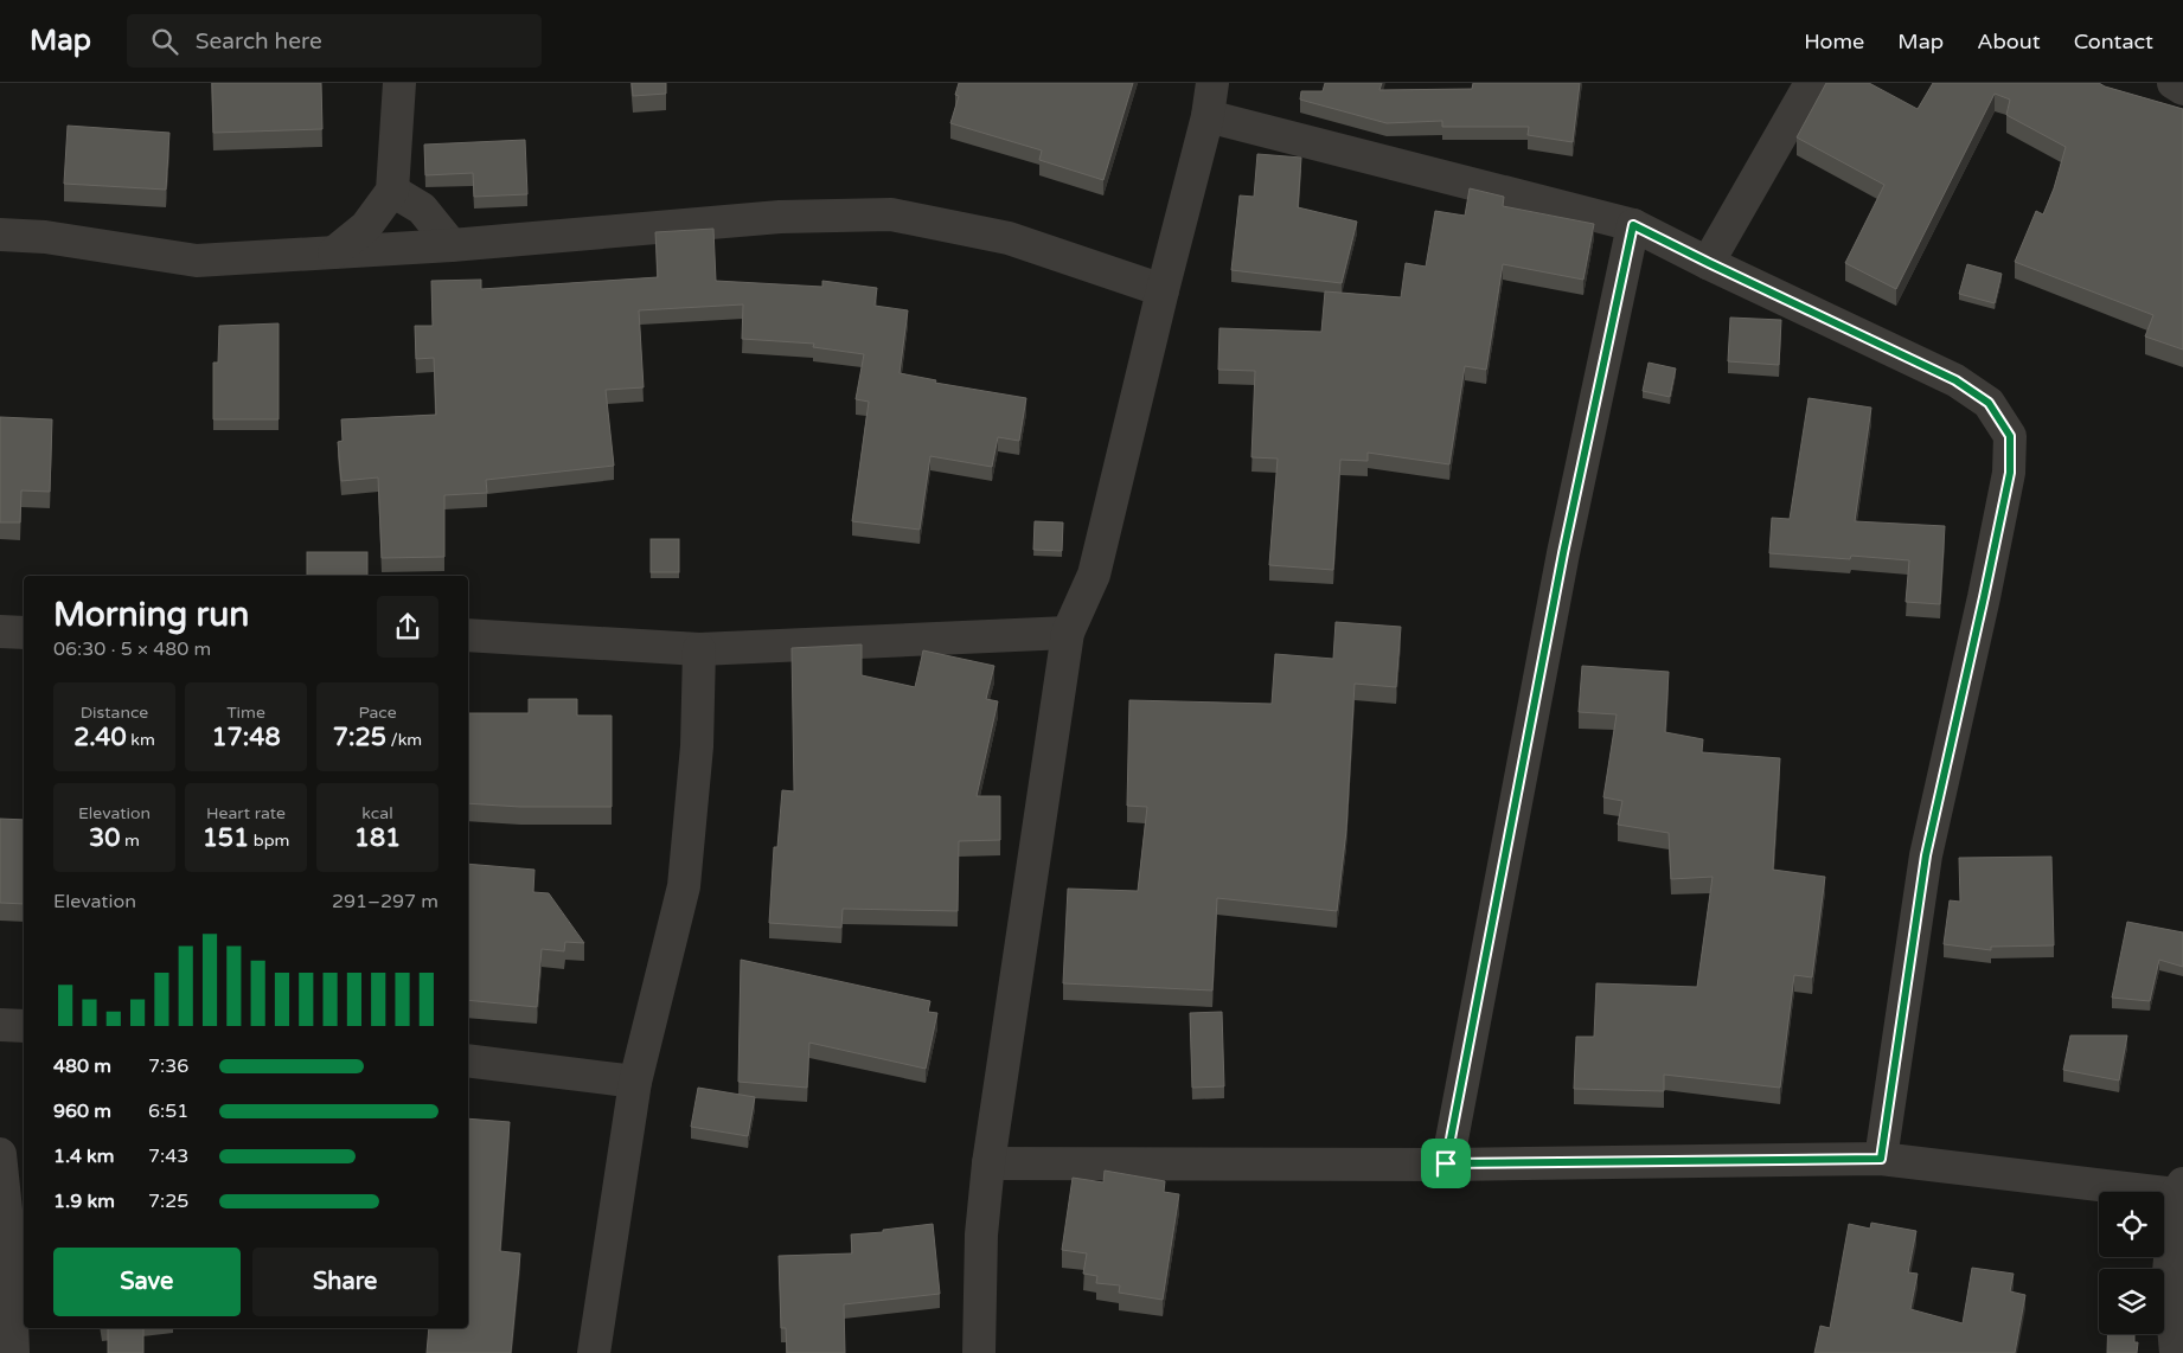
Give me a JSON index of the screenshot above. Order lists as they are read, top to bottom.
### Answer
{
  "page": {
    "header": "Map",
    "search": "Search here",
    "nav": [
      "Home",
      "Map",
      "About",
      "Contact"
    ],
    "heading": ["Morning run", "06:30 · 5 × 480 m"],
    "stats": [
      ["Distance", "2.40 km"],
      ["Time", "17:48"],
      ["Pace", "7:25 /km"],
      ["Elevation", "30 m"],
      ["Heart rate", "151 bpm"],
      ["kcal", "181"]
    ],
    "chart": ["Elevation", "291–297 m"],
    "list": [
      {
        "name": "480 m",
        "note": "7:36"
      },
      {
        "name": "960 m",
        "note": "6:51"
      },
      {
        "name": "1.4 km",
        "note": "7:43"
      },
      {
        "name": "1.9 km",
        "note": "7:25"
      }
    ],
    "buttons": ["Save", "Share"]
  }
}
